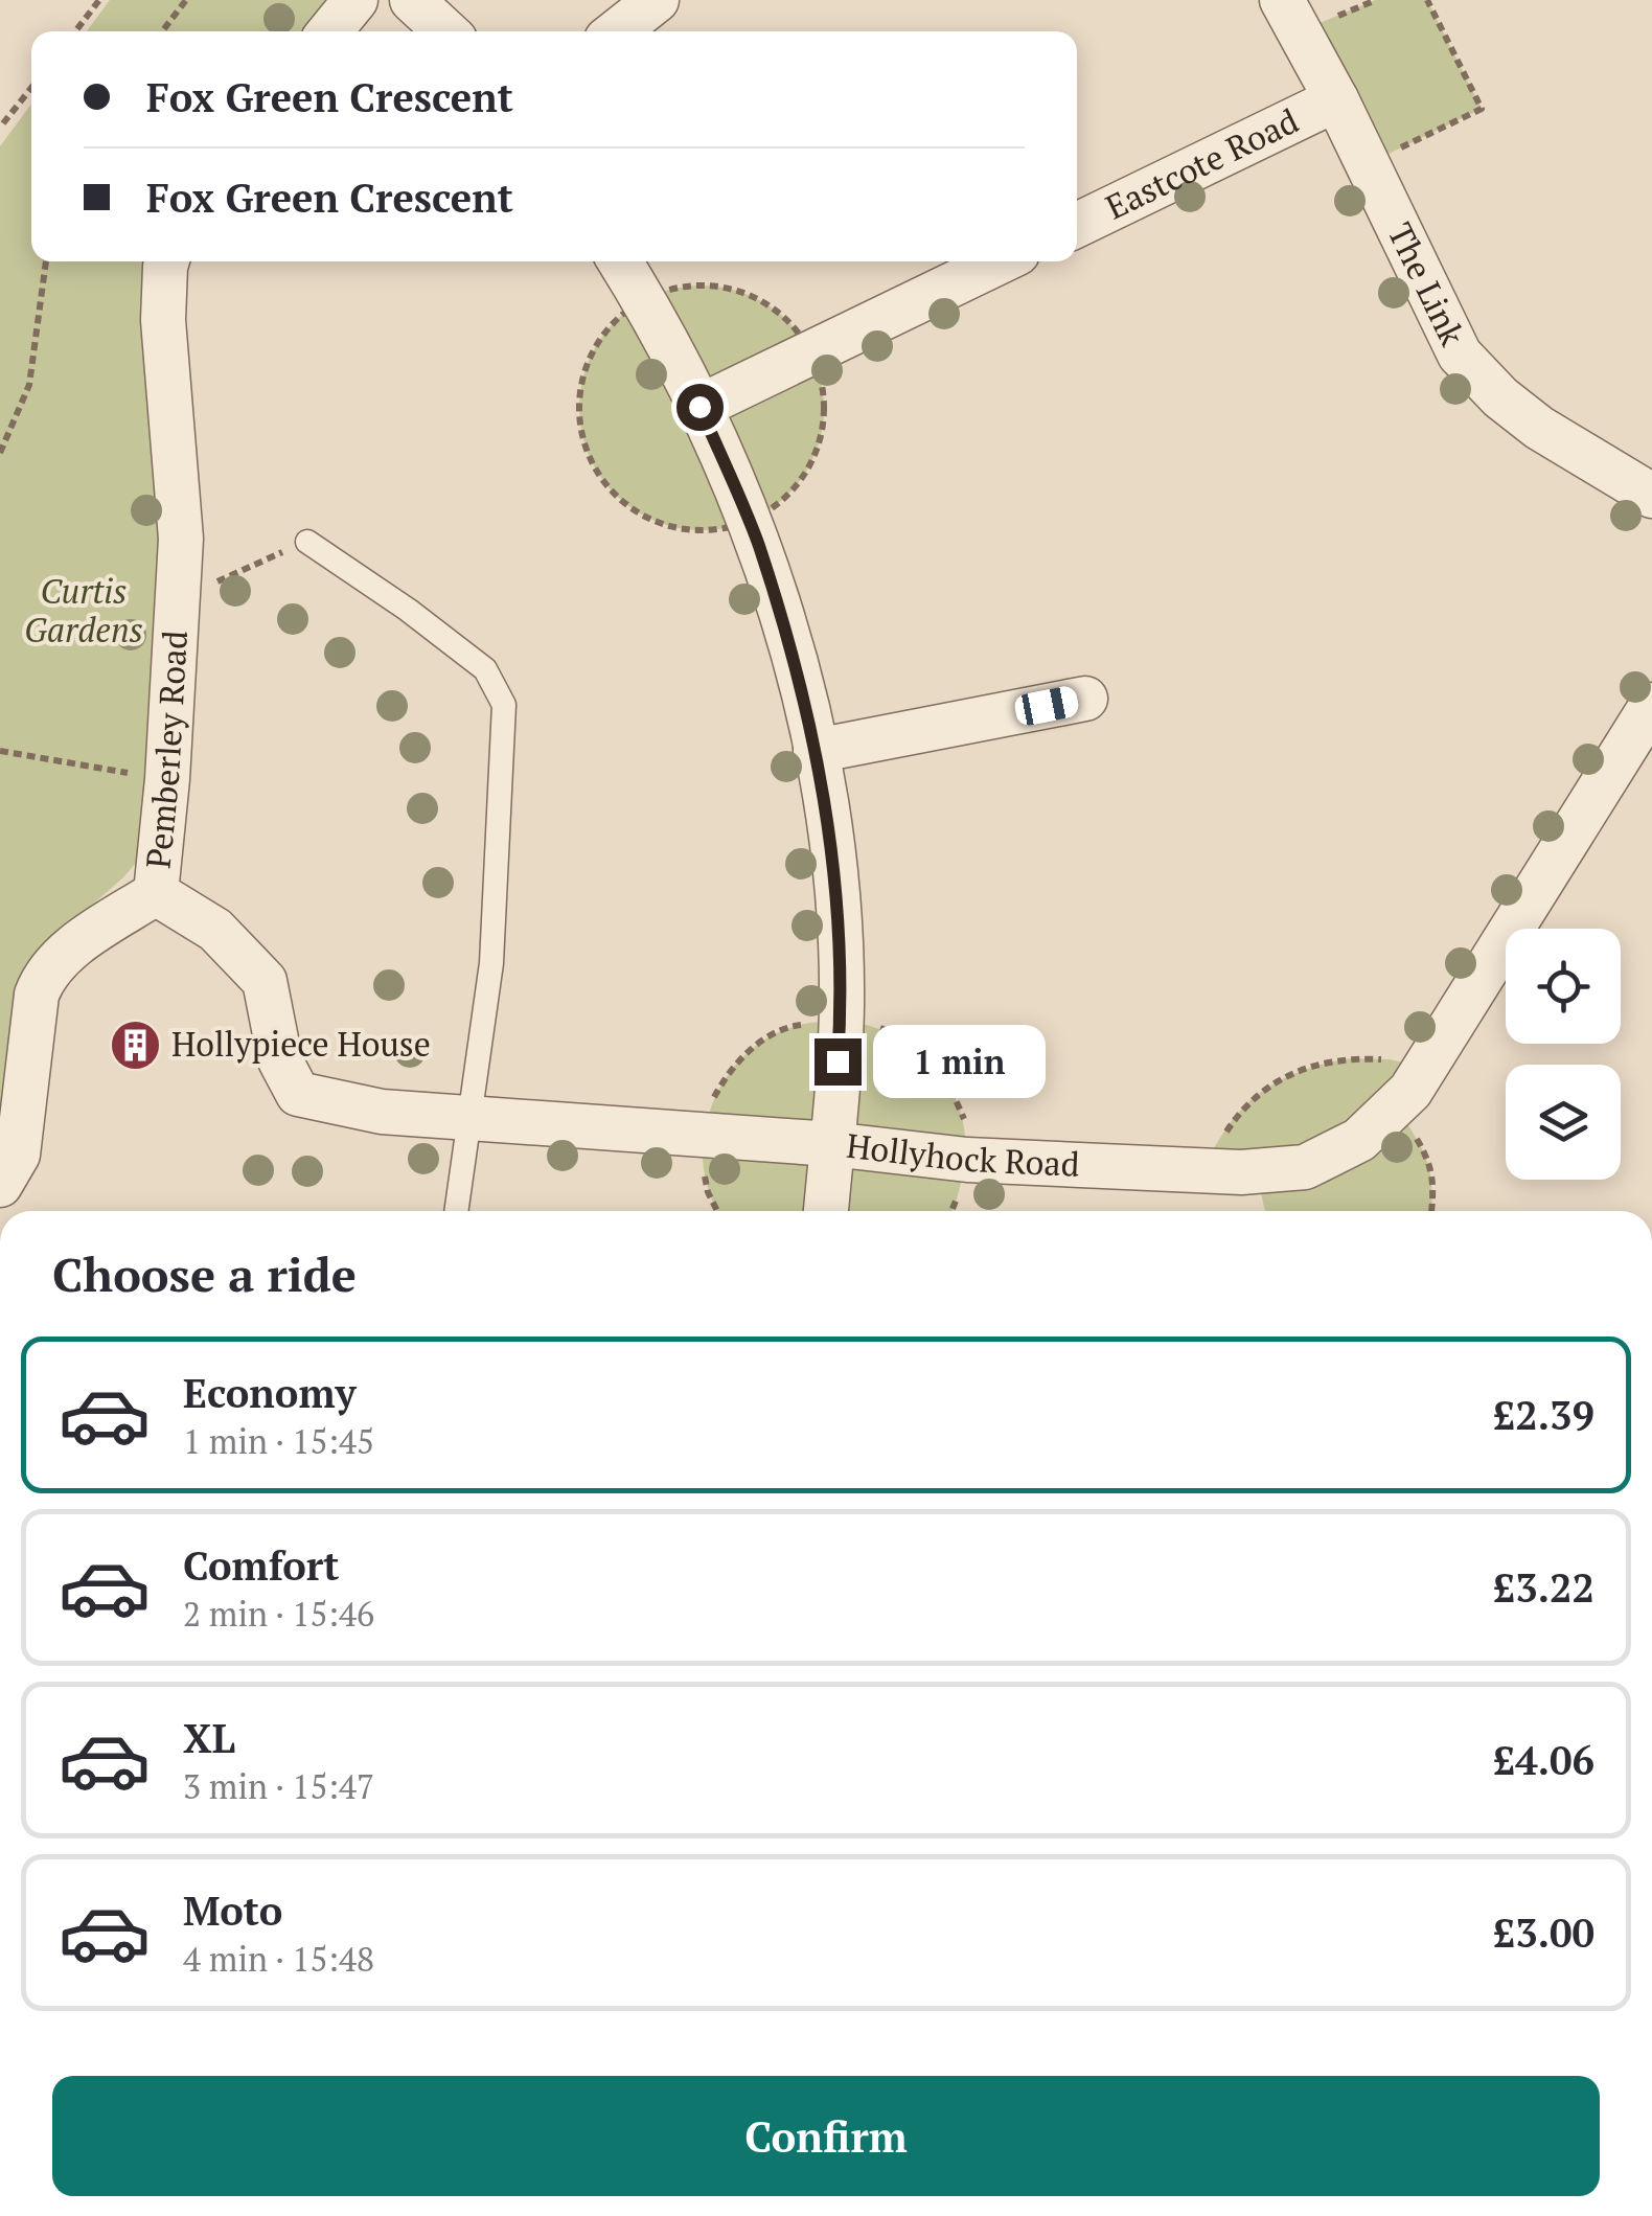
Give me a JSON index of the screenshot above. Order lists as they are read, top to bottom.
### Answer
{
  "streets": {
    "street": [
      "Eastcote Road",
      "The Link",
      "Pemberley Road",
      "Hollyhock Road"
    ]
  },
  "crossings": [
    ["Eastcote Road", "The Link"],
    ["Pemberley Road", "Hollyhock Road"]
  ],
  "parks": ["Curtis Gardens"],
  "places": {
    "building": ["Hollypiece House"]
  },
  "page": {
    "banner": ["Fox Green Crescent", "Fox Green Crescent"],
    "bubble": "1 min",
    "heading": "Choose a ride",
    "list": [
      {
        "name": "Economy",
        "note": "1 min · 15:45",
        "value": "£2.39"
      },
      {
        "name": "Comfort",
        "note": "2 min · 15:46",
        "value": "£3.22"
      },
      {
        "name": "XL",
        "note": "3 min · 15:47",
        "value": "£4.06"
      },
      {
        "name": "Moto",
        "note": "4 min · 15:48",
        "value": "£3.00"
      }
    ],
    "buttons": "Confirm"
  }
}
